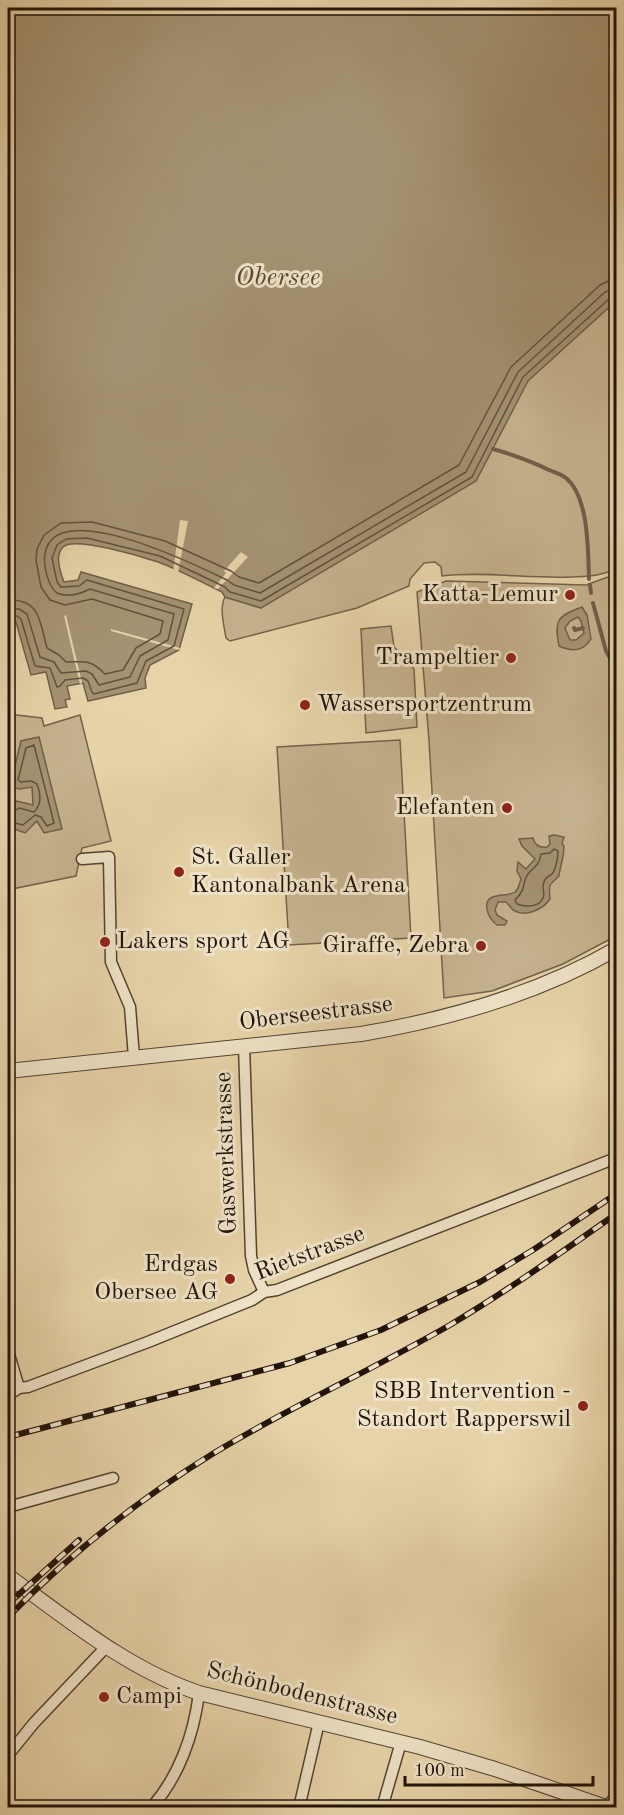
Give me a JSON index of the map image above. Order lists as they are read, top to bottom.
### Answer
{
  "streets": {
    "street": [
      "Oberseestrasse",
      "Gaswerkstrasse",
      "Rietstrasse",
      "Schönbodenstrasse"
    ]
  },
  "crossings": [
    ["Oberseestrasse", "Gaswerkstrasse"],
    ["Gaswerkstrasse", "Rietstrasse"]
  ],
  "water": ["Obersee"],
  "places": [
    "Katta-Lemur",
    "Trampeltier",
    "Wassersportzentrum",
    "Elefanten",
    "St. Galler Kantonalbank Arena",
    "Lakers sport AG",
    "Giraffe, Zebra",
    "Erdgas Obersee AG",
    "SBB Intervention - Standort Rapperswil",
    "Campi"
  ],
  "scale_bar": "100 m"
}
